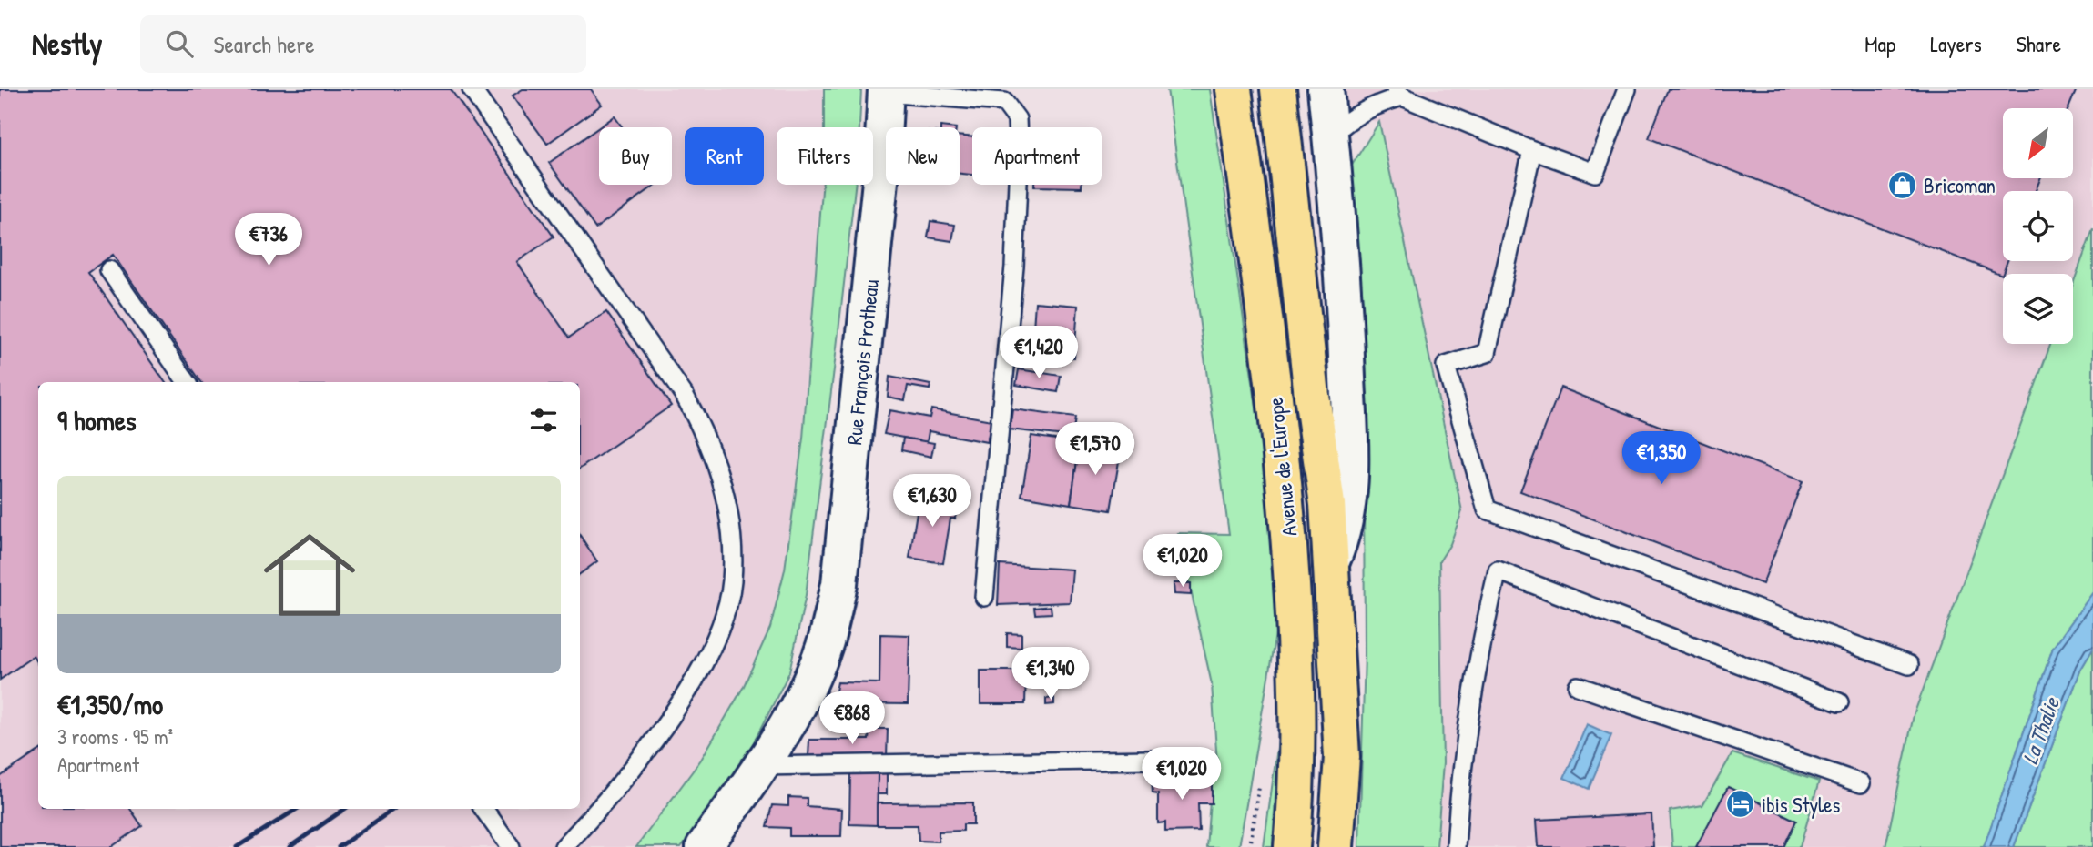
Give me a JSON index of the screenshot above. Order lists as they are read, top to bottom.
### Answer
{
  "streets": {
    "main road": ["Avenue de l'Europe"],
    "street": ["Rue François Protheau"]
  },
  "water": ["La Thalie"],
  "places": {
    "shop": ["Bricoman"],
    "hotel": ["ibis Styles"]
  },
  "north": "bottom left",
  "page": {
    "header": "Nestly",
    "search": "Search here",
    "nav": ["Map", "Layers", "Share"],
    "chip": [
      "Buy",
      "Rent",
      "Filters",
      "New",
      "Apartment"
    ],
    "price": [
      "€736",
      "€1,420",
      "€1,570",
      "€1,350",
      "€1,630",
      "€1,020",
      "€1,340",
      "€868",
      "€1,020"
    ],
    "heading": "9 homes",
    "list": [
      {
        "name": "€1,350/mo",
        "note": "3 rooms · 95 m² · Apartment"
      }
    ]
  }
}
